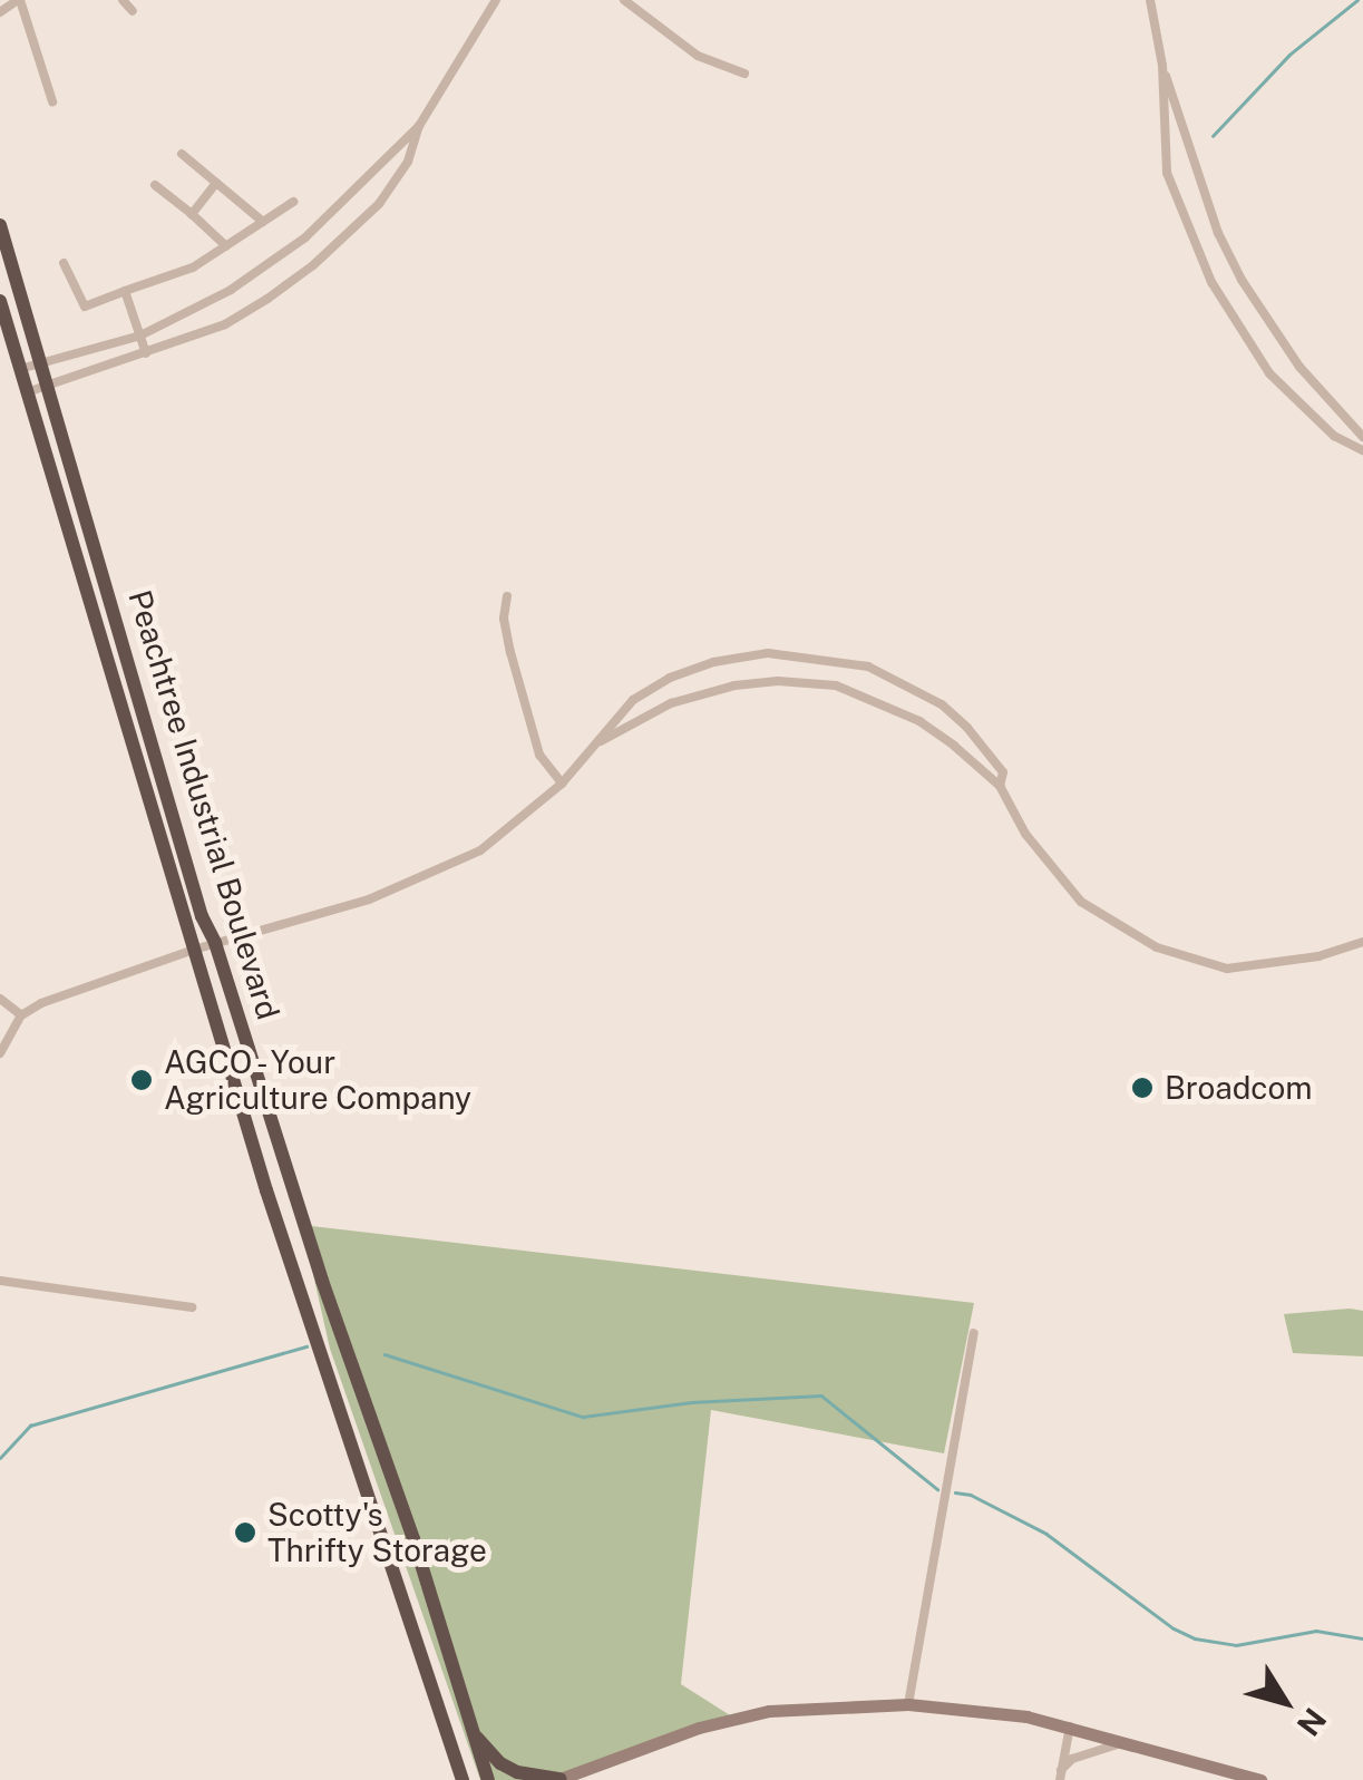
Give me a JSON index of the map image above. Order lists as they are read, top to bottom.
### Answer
{
  "streets": {
    "highway": ["Peachtree Industrial Boulevard"]
  },
  "places": ["AGCO - Your Agriculture Company", "Broadcom", "Scotty's Thrifty Storage"],
  "north": "bottom right"
}
